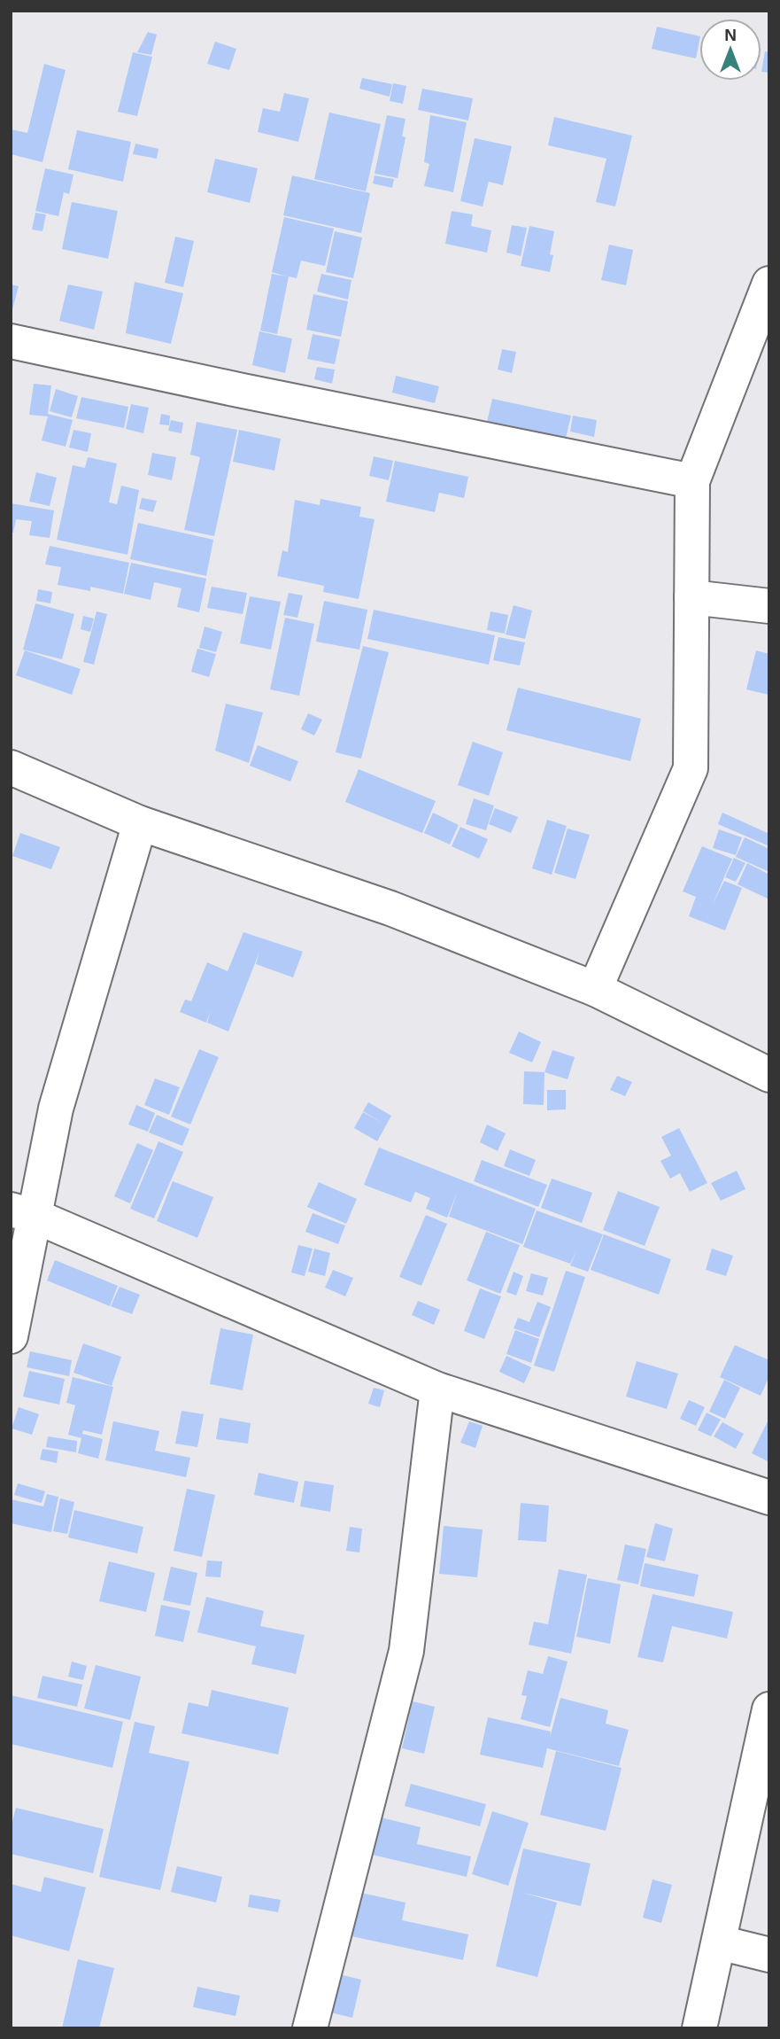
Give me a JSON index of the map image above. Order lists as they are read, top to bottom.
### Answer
{
  "north": "top"
}
